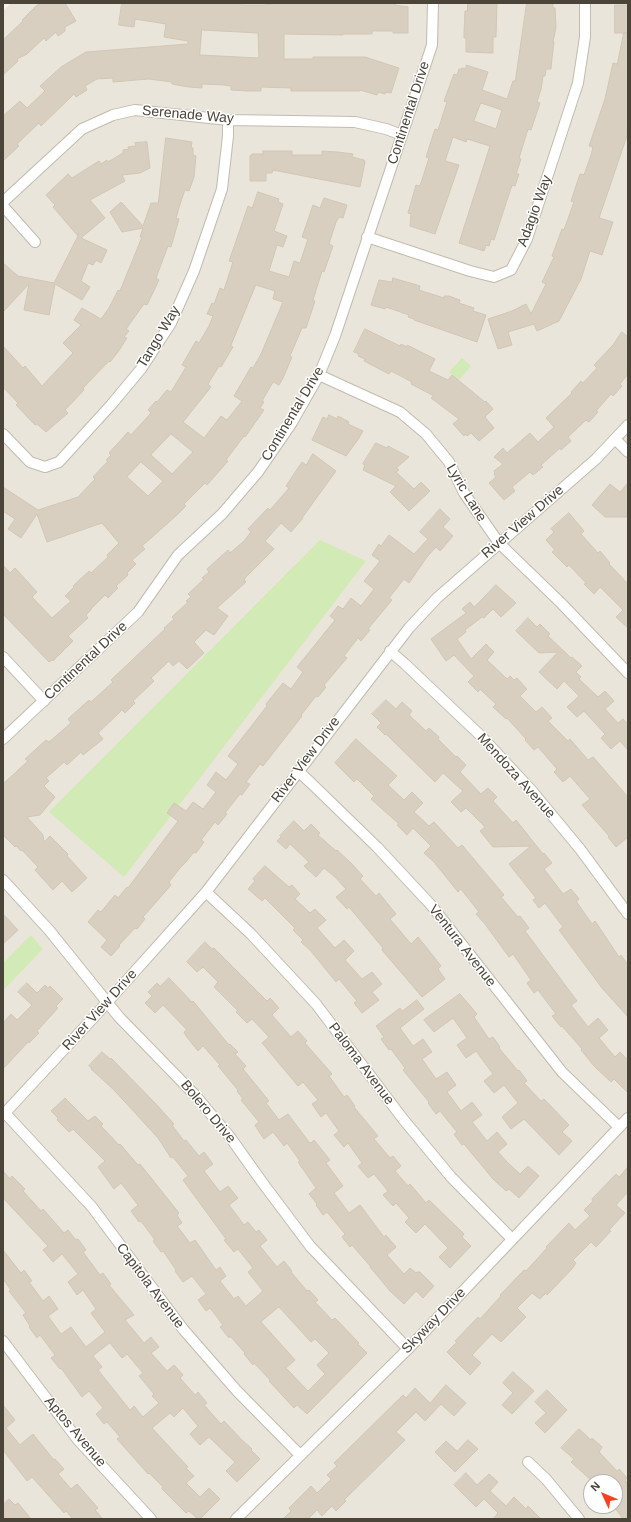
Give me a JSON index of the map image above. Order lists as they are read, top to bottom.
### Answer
{
  "streets": {
    "street": [
      "Continental Drive",
      "Serenade Way",
      "Adagio Way",
      "Tango Way",
      "Lyric Lane",
      "River View Drive",
      "Mendoza Avenue",
      "Ventura Avenue",
      "Paloma Avenue",
      "Bolero Drive",
      "Capitola Avenue",
      "Skyway Drive",
      "Aptos Avenue"
    ]
  },
  "crossings": [
    ["Continental Drive", "Serenade Way"],
    ["Continental Drive", "Adagio Way"],
    ["Continental Drive", "Lyric Lane"],
    ["Serenade Way", "Tango Way"],
    ["Lyric Lane", "River View Drive"],
    ["River View Drive", "Mendoza Avenue"],
    ["River View Drive", "Ventura Avenue"],
    ["River View Drive", "Paloma Avenue"],
    ["River View Drive", "Bolero Drive"],
    ["River View Drive", "Capitola Avenue"],
    ["Ventura Avenue", "Skyway Drive"],
    ["Paloma Avenue", "Skyway Drive"],
    ["Bolero Drive", "Skyway Drive"],
    ["Capitola Avenue", "Skyway Drive"]
  ],
  "north": "top left"
}
